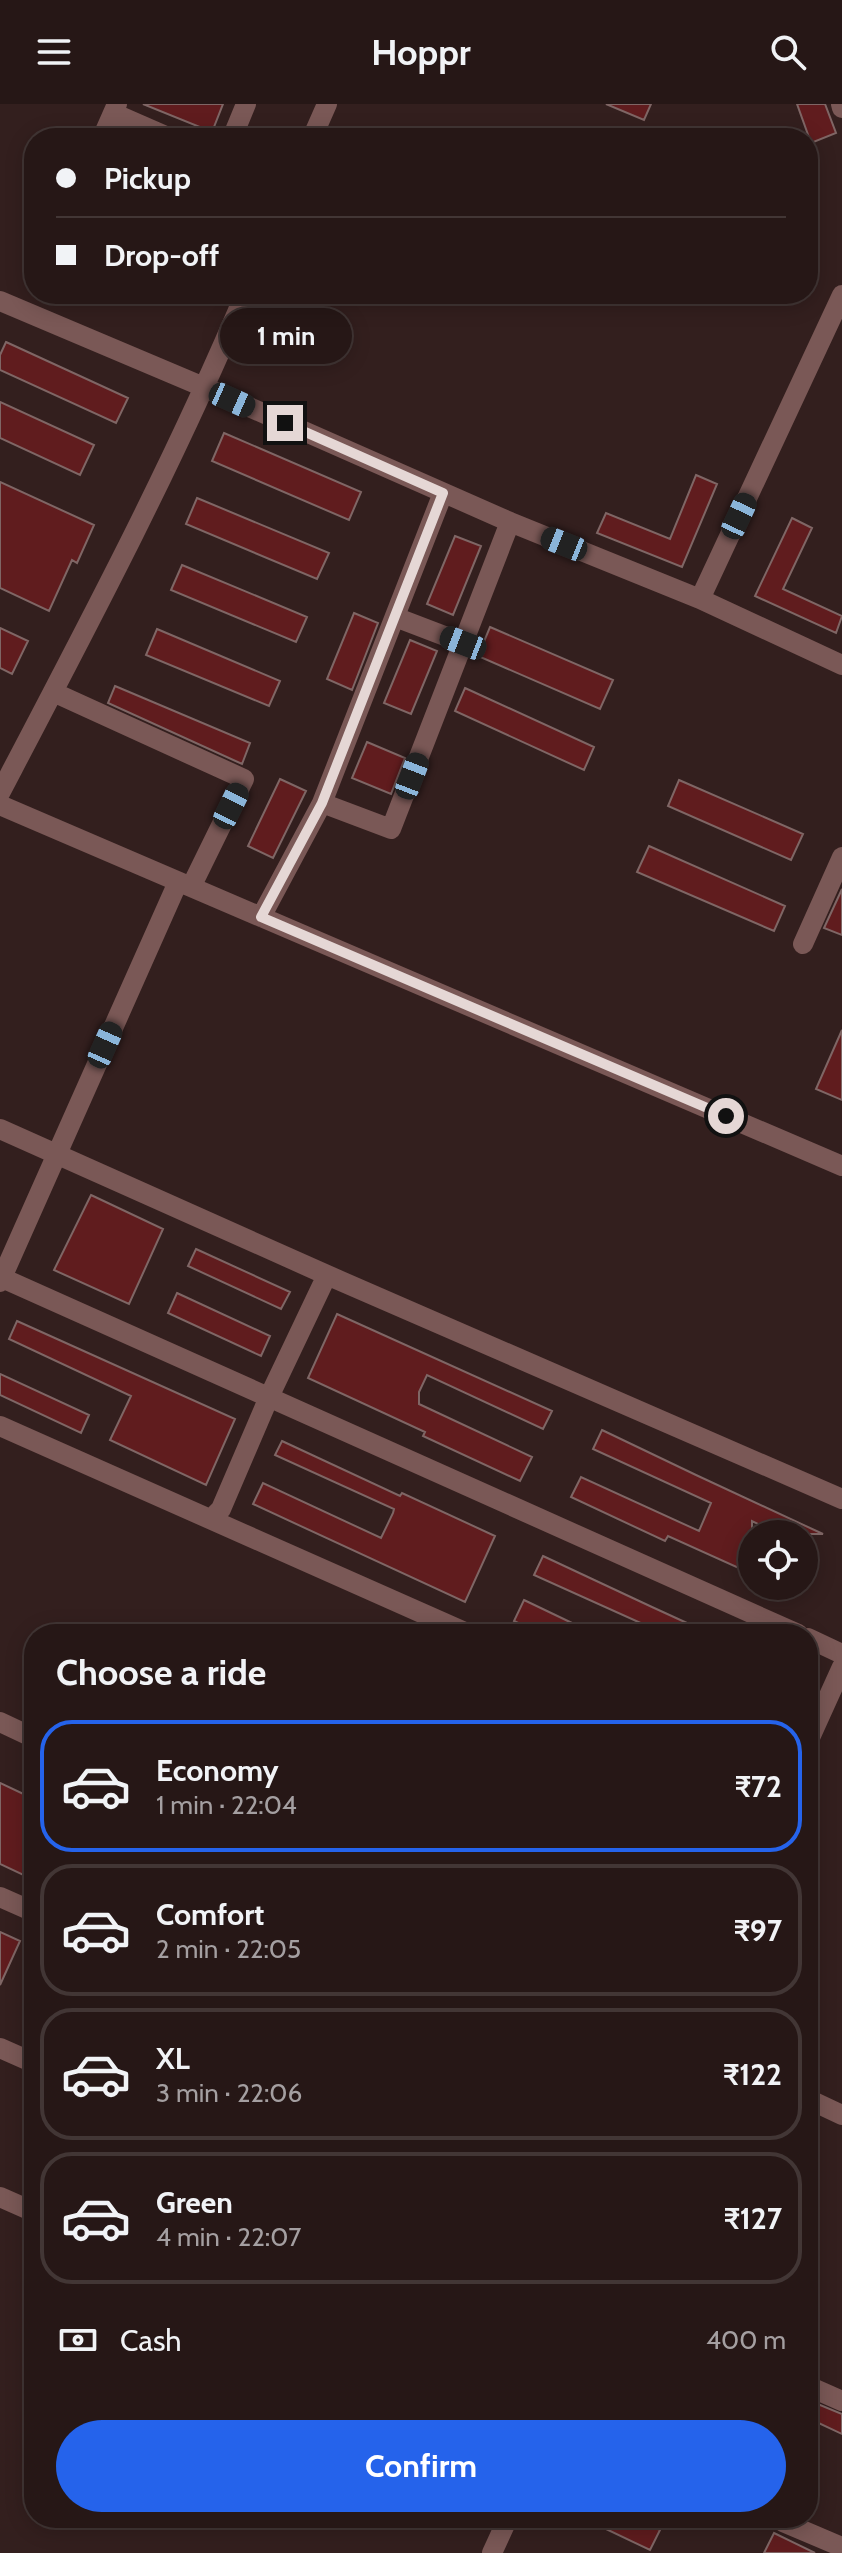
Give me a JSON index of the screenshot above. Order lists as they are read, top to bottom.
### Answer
{
  "page": {
    "header": "Hoppr",
    "banner": ["Pickup", "Drop-off"],
    "bubble": "1 min",
    "heading": "Choose a ride",
    "list": [
      {
        "name": "Economy",
        "note": "1 min · 22:04",
        "value": "₹72"
      },
      {
        "name": "Comfort",
        "note": "2 min · 22:05",
        "value": "₹97"
      },
      {
        "name": "XL",
        "note": "3 min · 22:06",
        "value": "₹122"
      },
      {
        "name": "Green",
        "note": "4 min · 22:07",
        "value": "₹127"
      }
    ],
    "pay": ["Cash", "400 m"],
    "buttons": "Confirm"
  }
}
